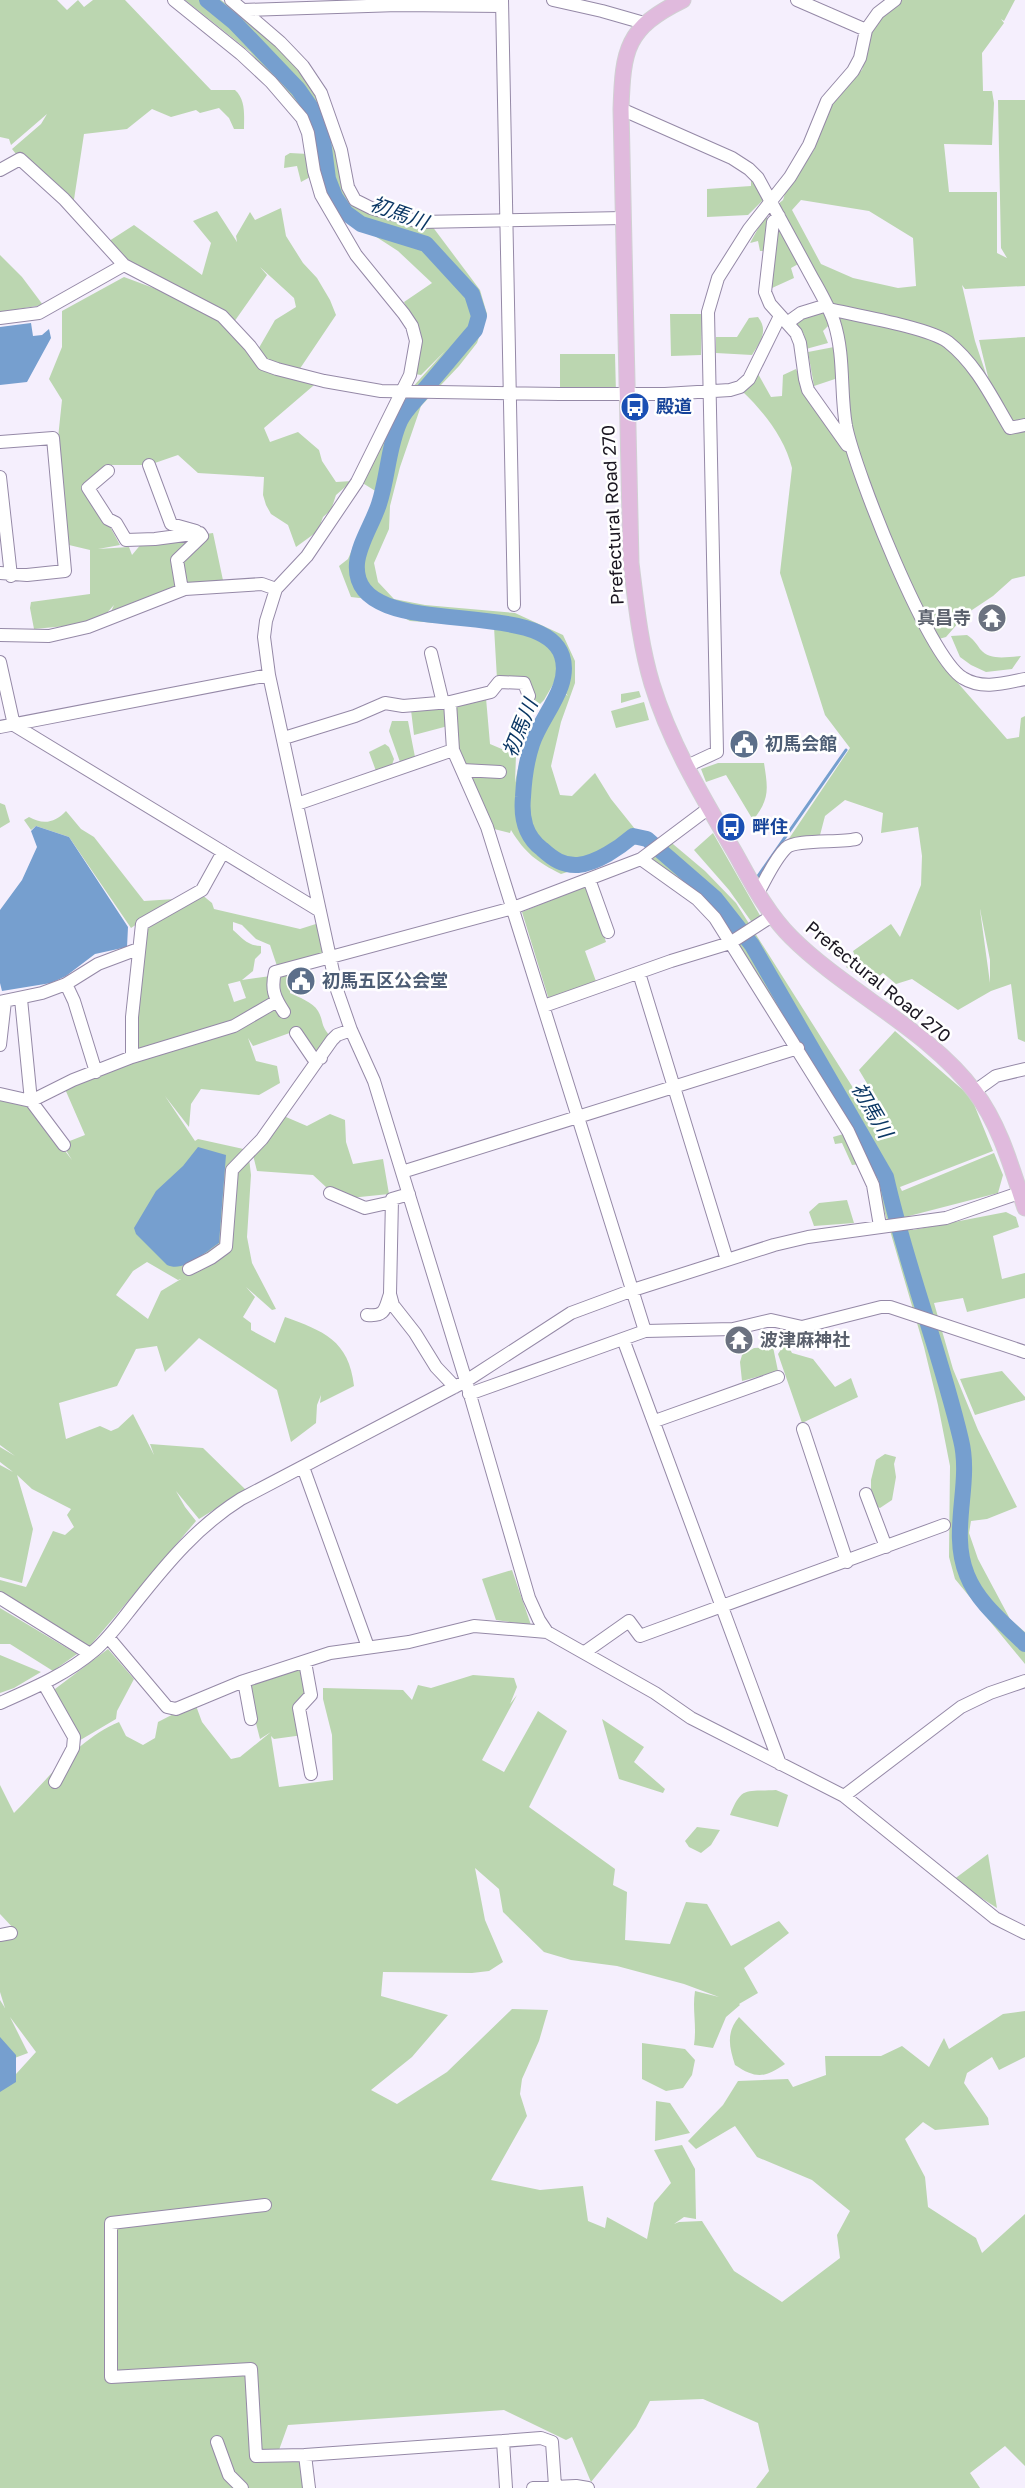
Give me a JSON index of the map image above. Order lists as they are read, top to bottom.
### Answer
{
  "streets": {
    "main road": ["Prefectural Road 270"]
  },
  "water": ["初馬川"],
  "places": {
    "bus stop": ["殿道", "畔住"],
    "temple": ["真昌寺", "波津麻神社"],
    "public building": ["初馬会館", "初馬五区公会堂"]
  }
}
